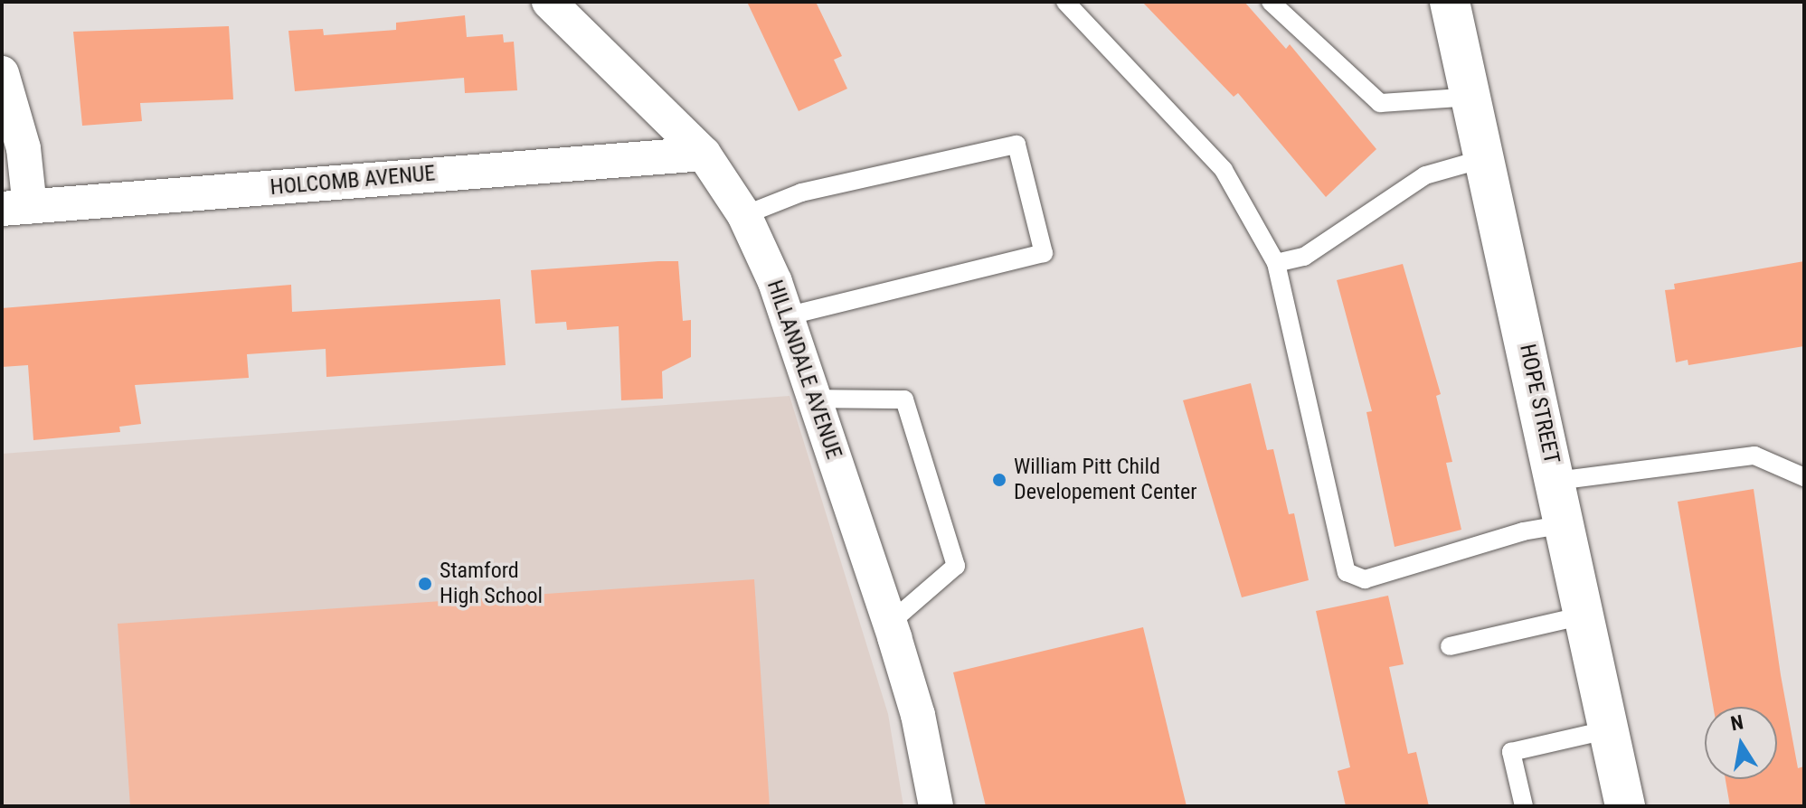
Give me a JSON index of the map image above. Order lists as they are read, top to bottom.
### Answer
{
  "streets": {
    "main road": ["HOPE STREET"],
    "street": ["HOLCOMB AVENUE", "HILLANDALE AVENUE"]
  },
  "crossings": [
    ["HOLCOMB AVENUE", "HILLANDALE AVENUE"]
  ],
  "places": ["William Pitt Child Developement Center", "Stamford High School"],
  "north": "top"
}
